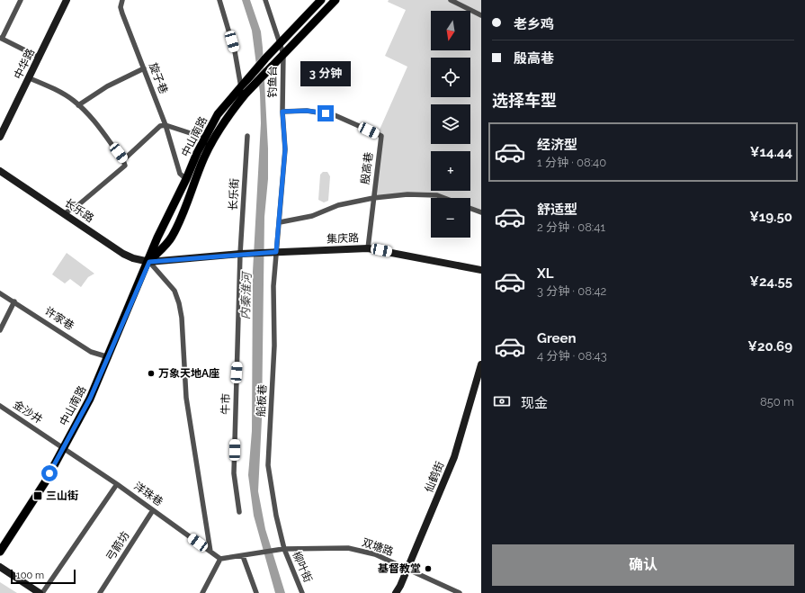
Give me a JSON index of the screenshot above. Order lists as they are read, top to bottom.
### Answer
{
  "streets": {
    "main road": [
      "中华路",
      "中山南路",
      "长乐路",
      "集庆路",
      "仙鹤街"
    ],
    "street": [
      "旋子巷",
      "钓鱼台",
      "殷高巷",
      "长乐街",
      "许家巷",
      "船板巷",
      "牛市",
      "金沙井",
      "洋珠巷",
      "弓箭坊",
      "双塘路",
      "柳叶街"
    ]
  },
  "crossings": [
    ["旋子巷", "中山南路"],
    ["钓鱼台", "殷高巷"],
    ["钓鱼台", "集庆路"],
    ["钓鱼台", "船板巷"],
    ["中山南路", "长乐路"],
    ["中山南路", "许家巷"],
    ["中山南路", "金沙井"],
    ["中山南路", "洋珠巷"],
    ["殷高巷", "集庆路"],
    ["长乐街", "集庆路"],
    ["长乐街", "牛市"],
    ["集庆路", "船板巷"],
    ["集庆路", "牛市"],
    ["船板巷", "双塘路"],
    ["船板巷", "柳叶街"],
    ["金沙井", "洋珠巷"],
    ["仙鹤街", "双塘路"],
    ["洋珠巷", "弓箭坊"],
    ["双塘路", "柳叶街"]
  ],
  "water": ["内秦淮河"],
  "places": {
    "other": ["万象天地A座", "基督教堂"],
    "transit": ["三山街"]
  },
  "scale_bar": "100 m",
  "north": "bottom",
  "page": {
    "banner": ["老乡鸡", "殷高巷"],
    "map_buttons": ["+", "−"],
    "bubble": "3 分钟",
    "heading": "选择车型",
    "list": [
      {
        "name": "经济型",
        "note": "1 分钟 · 08:40",
        "value": "¥14.44"
      },
      {
        "name": "舒适型",
        "note": "2 分钟 · 08:41",
        "value": "¥19.50"
      },
      {
        "name": "XL",
        "note": "3 分钟 · 08:42",
        "value": "¥24.55"
      },
      {
        "name": "Green",
        "note": "4 分钟 · 08:43",
        "value": "¥20.69"
      }
    ],
    "pay": ["现金", "850 m"],
    "buttons": "确认",
    "scale": "100 m"
  }
}
